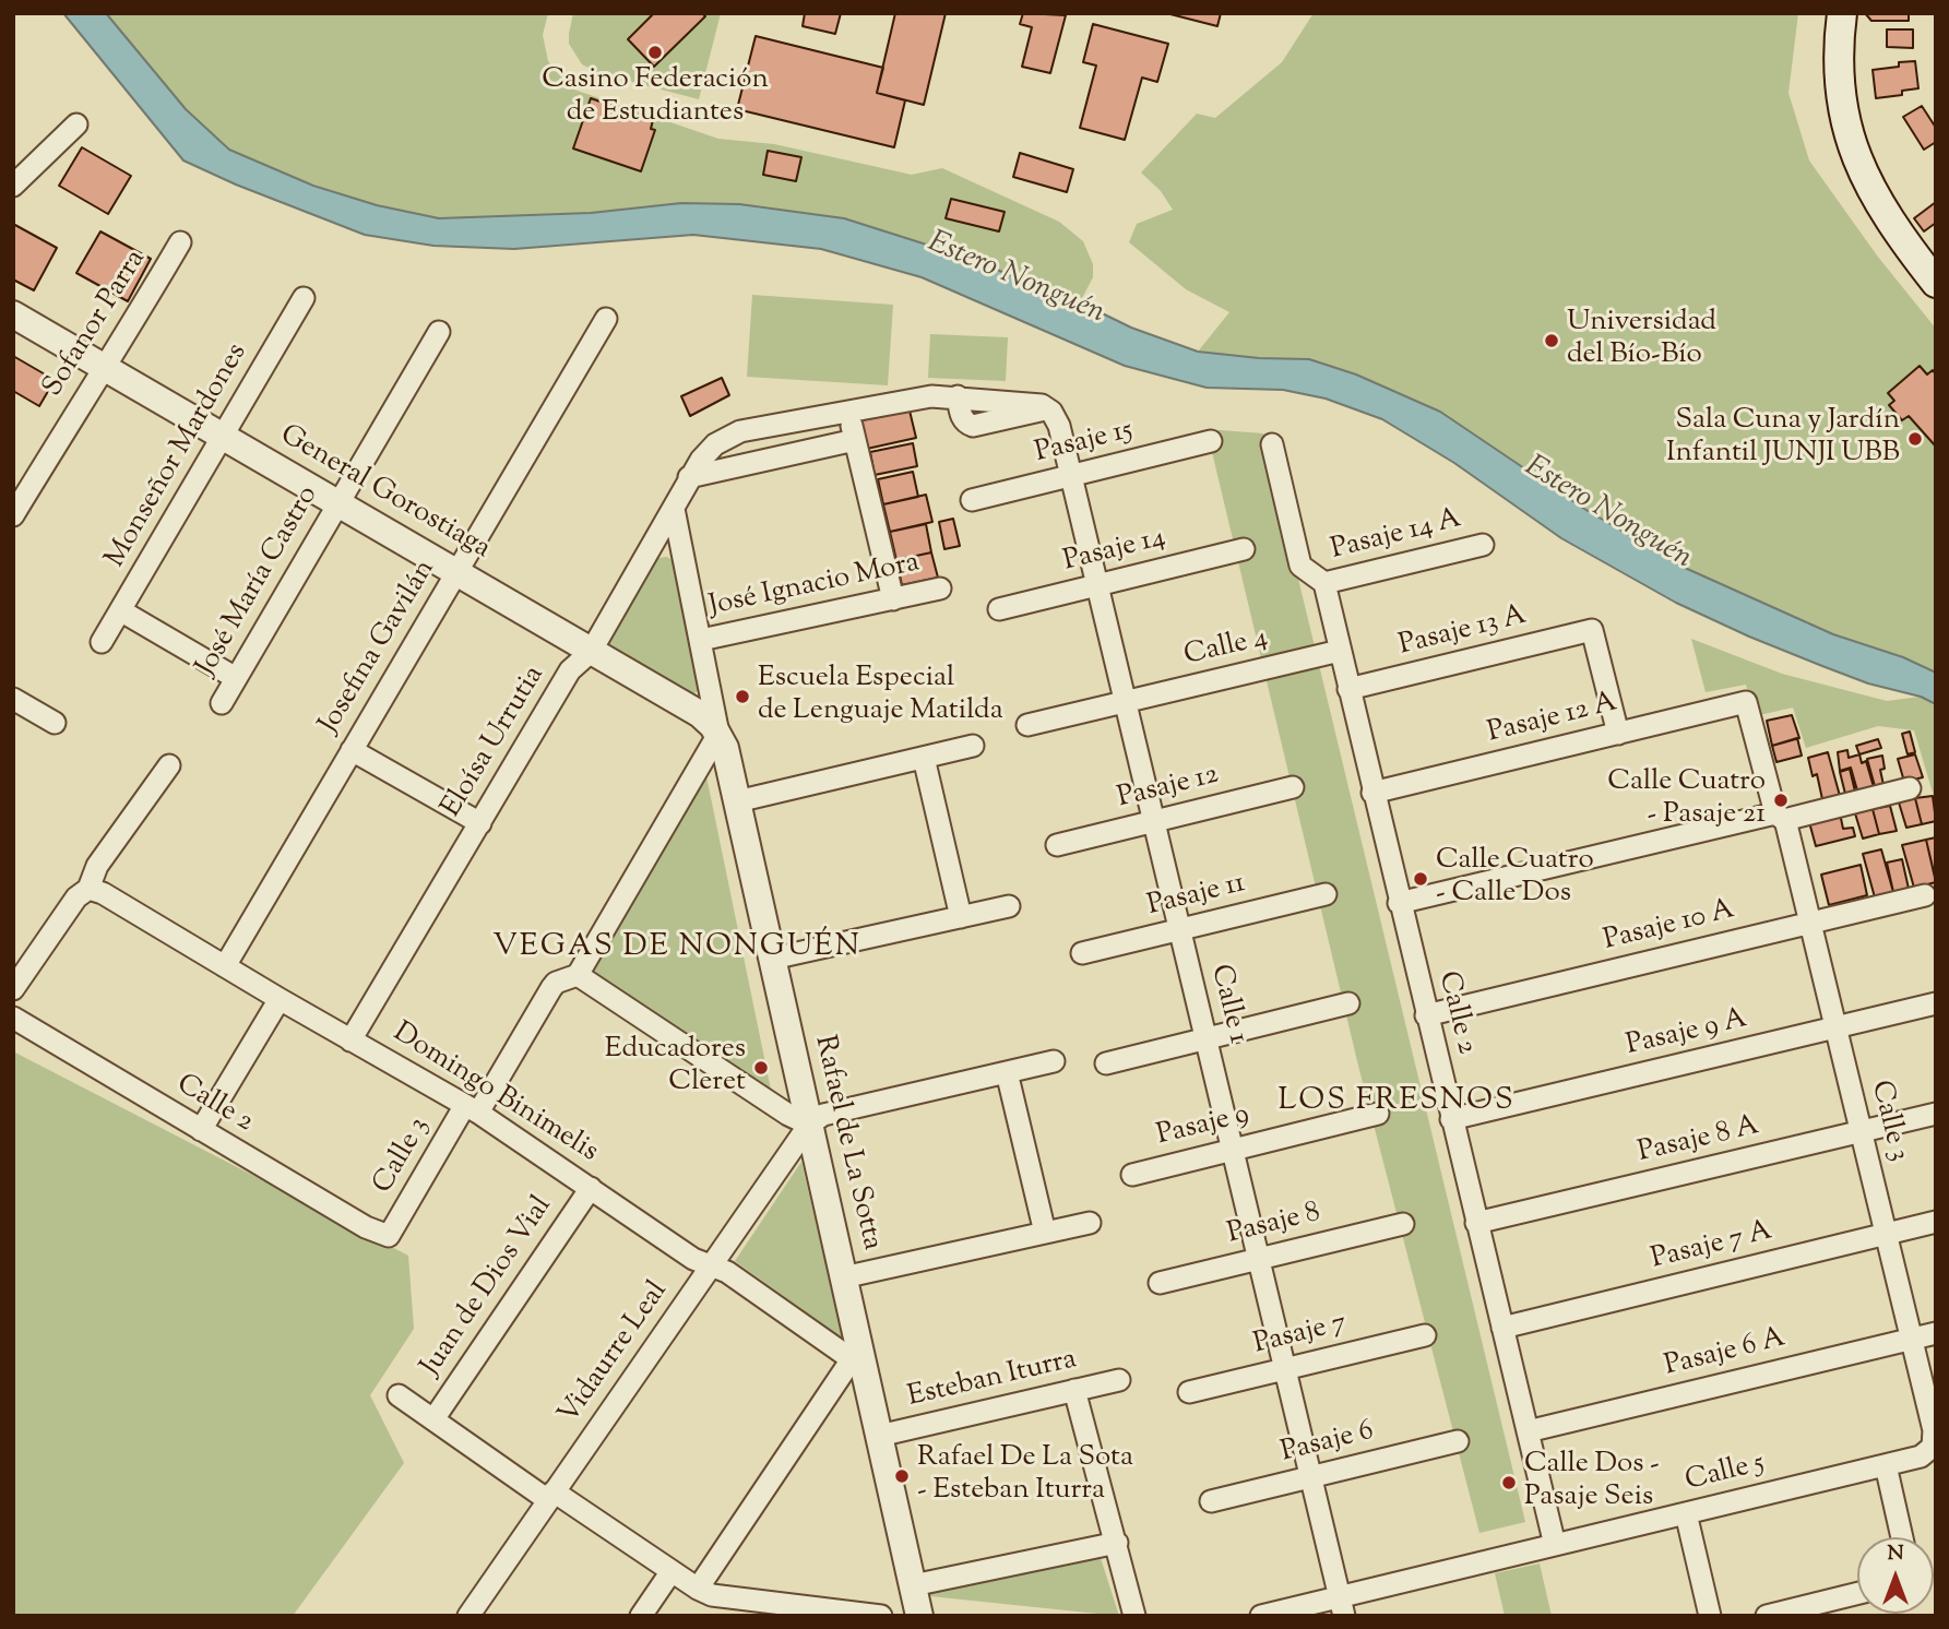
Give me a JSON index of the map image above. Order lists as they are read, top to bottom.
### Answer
{
  "streets": {
    "street": [
      "Sofanor Parra",
      "Pasaje 15",
      "Monseñor Mardones",
      "General Gorostiaga",
      "Pasaje 14 A",
      "Pasaje 14",
      "José María Castro",
      "José Ignacio Mora",
      "Pasaje 13 A",
      "Josefina Gavilán",
      "Calle 4",
      "Pasaje 12 A",
      "Eloísa Urrutia",
      "Pasaje 12",
      "Pasaje 11",
      "Pasaje 10 A",
      "Calle 1",
      "Calle 2",
      "Pasaje 9 A",
      "Domingo Binimelis",
      "Calle 3",
      "Pasaje 9",
      "Pasaje 8 A",
      "Rafael de La Sotta",
      "Pasaje 8",
      "Pasaje 7 A",
      "Juan de Dios Vial",
      "Pasaje 7",
      "Vidaurre Leal",
      "Pasaje 6 A",
      "Esteban Iturra",
      "Pasaje 6",
      "Calle 5"
    ]
  },
  "crossings": [
    ["Sofanor Parra", "General Gorostiaga"],
    ["Pasaje 15", "Calle 1"],
    ["Monseñor Mardones", "General Gorostiaga"],
    ["General Gorostiaga", "José María Castro"],
    ["General Gorostiaga", "Josefina Gavilán"],
    ["General Gorostiaga", "Eloísa Urrutia"],
    ["General Gorostiaga", "Rafael de La Sotta"],
    ["Pasaje 14 A", "Calle 2"],
    ["Pasaje 14", "Calle 1"],
    ["José Ignacio Mora", "Rafael de La Sotta"],
    ["Pasaje 13 A", "Pasaje 12 A"],
    ["Pasaje 13 A", "Calle 2"],
    ["Josefina Gavilán", "Domingo Binimelis"],
    ["Calle 4", "Calle 1"],
    ["Calle 4", "Calle 2"],
    ["Pasaje 12 A", "Calle 2"],
    ["Pasaje 12 A", "Calle 3"],
    ["Eloísa Urrutia", "Calle 1"],
    ["Eloísa Urrutia", "Domingo Binimelis"],
    ["Eloísa Urrutia", "Rafael de La Sotta"],
    ["Pasaje 12", "Calle 1"],
    ["Pasaje 11", "Calle 1"],
    ["Pasaje 10 A", "Calle 2"],
    ["Pasaje 10 A", "Calle 3"],
    ["Calle 1", "Pasaje 9"],
    ["Calle 1", "Pasaje 8"],
    ["Calle 1", "Pasaje 7"],
    ["Calle 1", "Pasaje 6"],
    ["Calle 1", "Calle 5"],
    ["Calle 2", "Pasaje 9 A"],
    ["Calle 2", "Calle 3"],
    ["Calle 2", "Pasaje 8 A"],
    ["Calle 2", "Pasaje 7 A"],
    ["Calle 2", "Pasaje 6 A"],
    ["Calle 2", "Calle 5"],
    ["Pasaje 9 A", "Calle 3"],
    ["Domingo Binimelis", "Calle 3"],
    ["Domingo Binimelis", "Rafael de La Sotta"],
    ["Domingo Binimelis", "Juan de Dios Vial"],
    ["Domingo Binimelis", "Vidaurre Leal"],
    ["Calle 3", "Pasaje 8 A"],
    ["Calle 3", "Pasaje 7 A"],
    ["Calle 3", "Pasaje 6 A"],
    ["Calle 3", "Calle 5"],
    ["Rafael de La Sotta", "Vidaurre Leal"],
    ["Rafael de La Sotta", "Esteban Iturra"],
    ["Juan de Dios Vial", "Vidaurre Leal"]
  ],
  "districts": ["VEGAS DE NONGUÉN", "LOS FRESNOS"],
  "water": ["Estero Nonguén"],
  "places": [
    "Casino Federación de Estudiantes",
    "Universidad del Bío-Bío",
    "Sala Cuna y Jardín Infantil JUNJI UBB",
    "Escuela Especial de Lenguaje Matilda",
    "Calle Cuatro - Pasaje 21",
    "Calle Cuatro - Calle Dos",
    "Educadores Cleret",
    "Rafael De La Sota - Esteban Iturra",
    "Calle Dos - Pasaje Seis"
  ],
  "north": "top"
}
